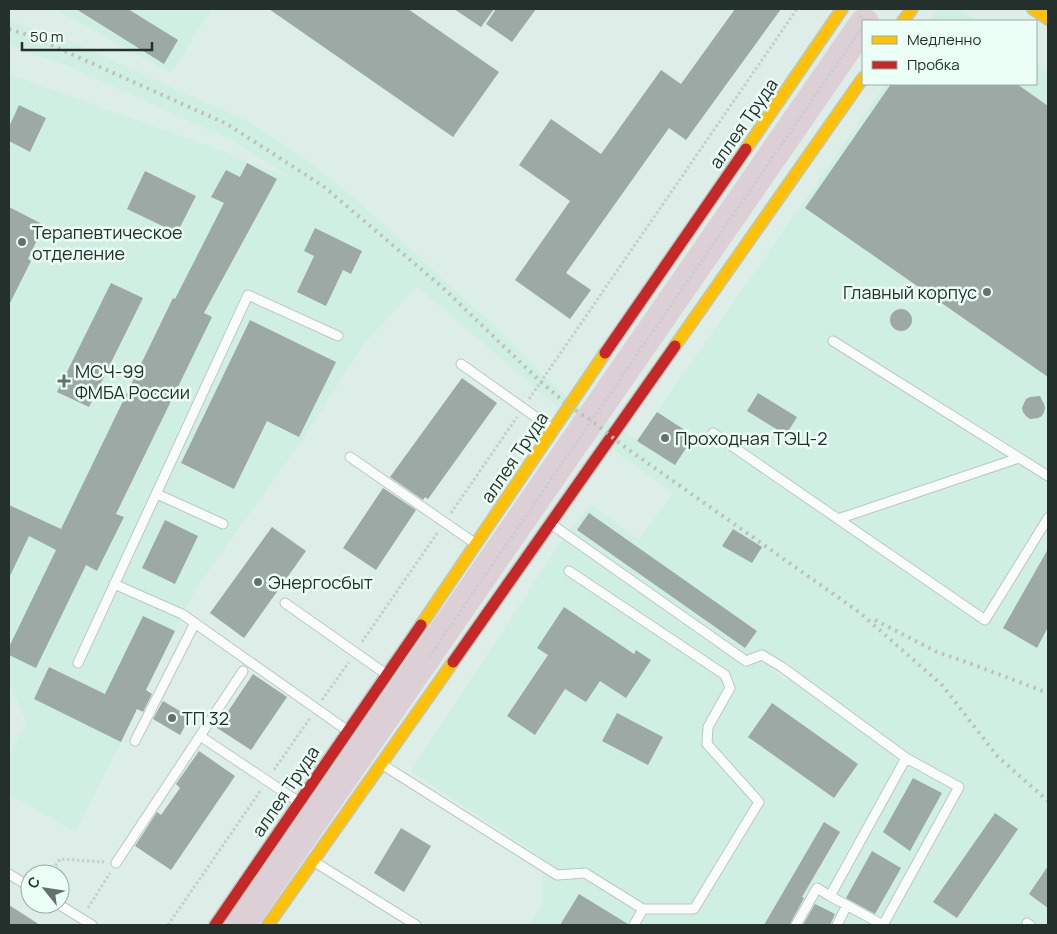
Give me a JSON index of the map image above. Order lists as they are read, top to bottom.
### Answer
{
  "streets": {
    "street": ["аллея Труда"]
  },
  "places": {
    "other": [
      "Терапевтическое отделение",
      "Главный корпус",
      "Проходная ТЭЦ-2",
      "Энергосбыт",
      "ТП 32"
    ],
    "health": ["МСЧ-99 ФМБА России"]
  },
  "legend": ["Медленно", "Пробка"],
  "scale_bar": "50 m",
  "north": "top left"
}
